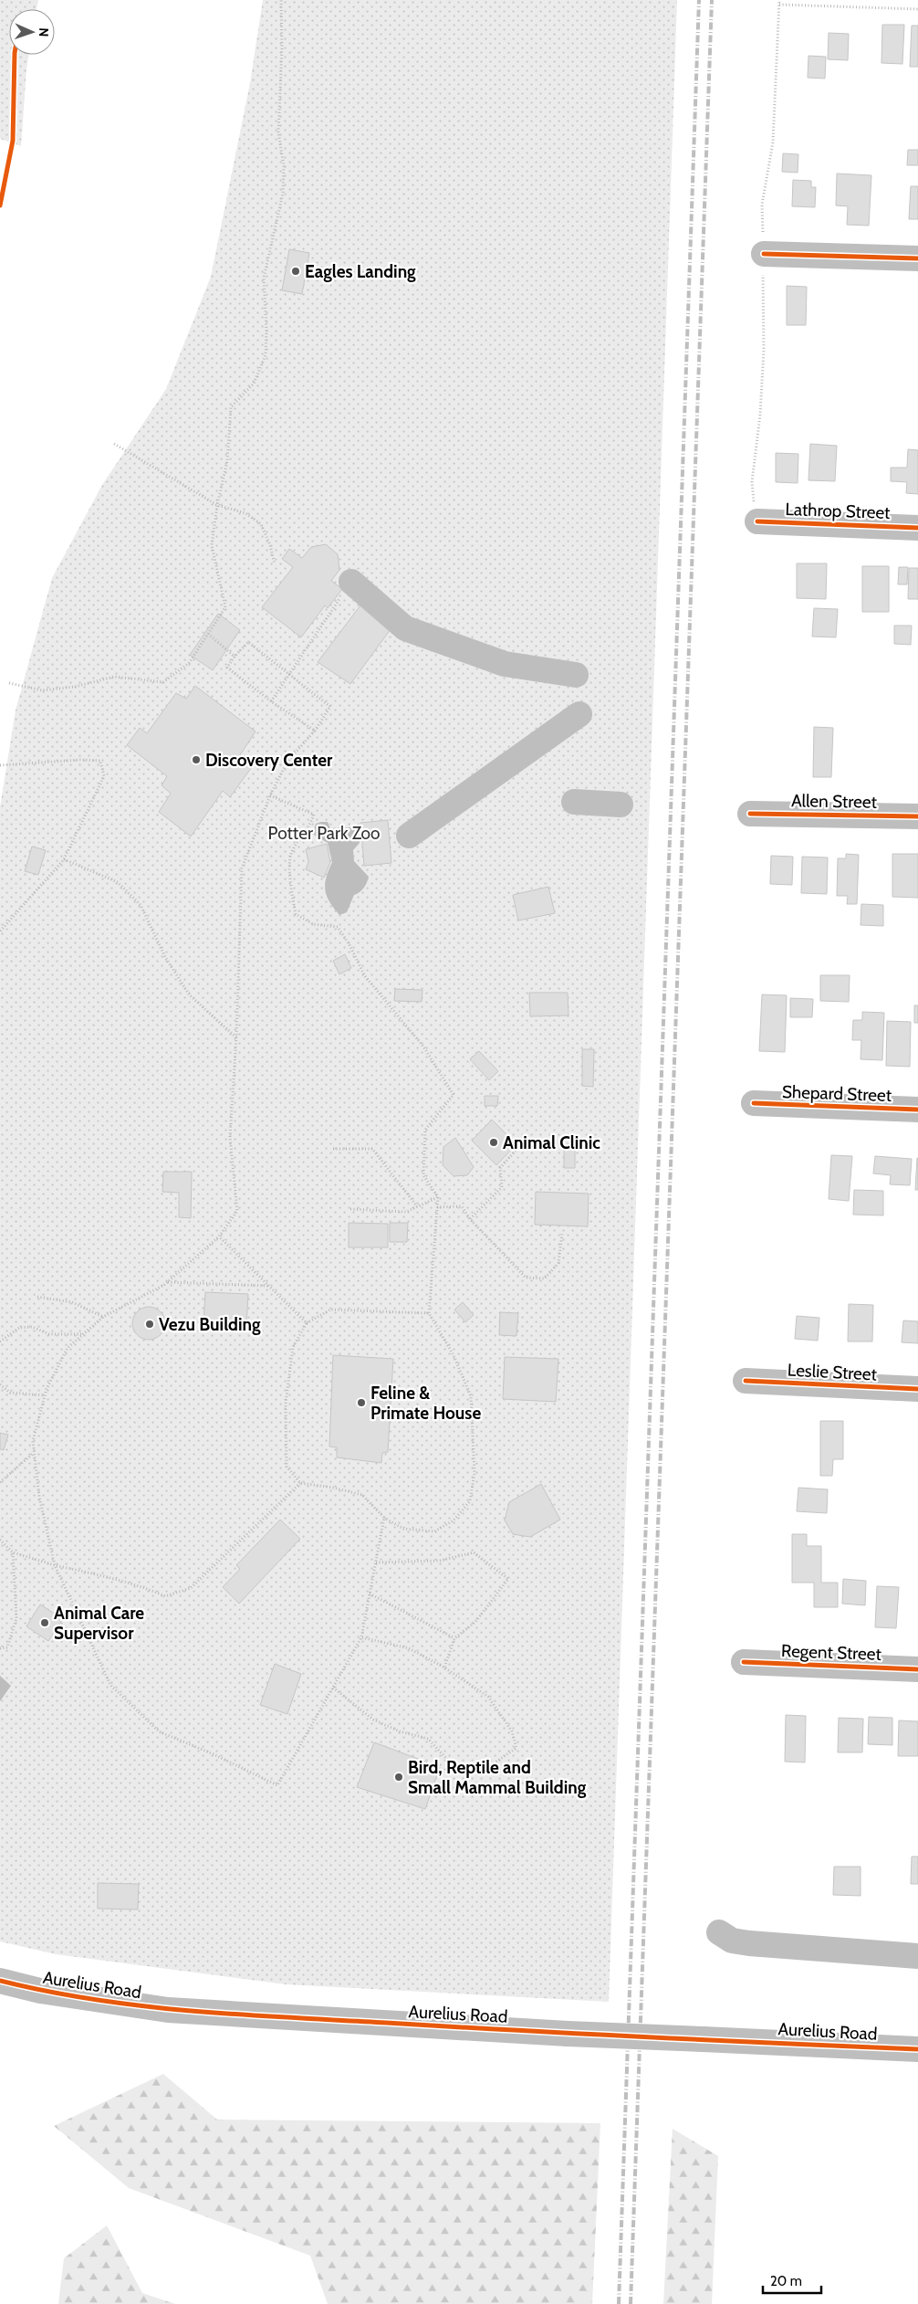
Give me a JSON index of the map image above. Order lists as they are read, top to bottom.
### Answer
{
  "streets": {
    "street": [
      "Lathrop Street",
      "Allen Street",
      "Shepard Street",
      "Leslie Street",
      "Regent Street",
      "Aurelius Road"
    ]
  },
  "parks": ["Potter Park Zoo"],
  "places": [
    "Eagles Landing",
    "Discovery Center",
    "Animal Clinic",
    "Vezu Building",
    "Feline & Primate House",
    "Animal Care Supervisor",
    "Bird, Reptile and Small Mammal Building"
  ],
  "scale_bar": "20 m",
  "north": "right"
}
